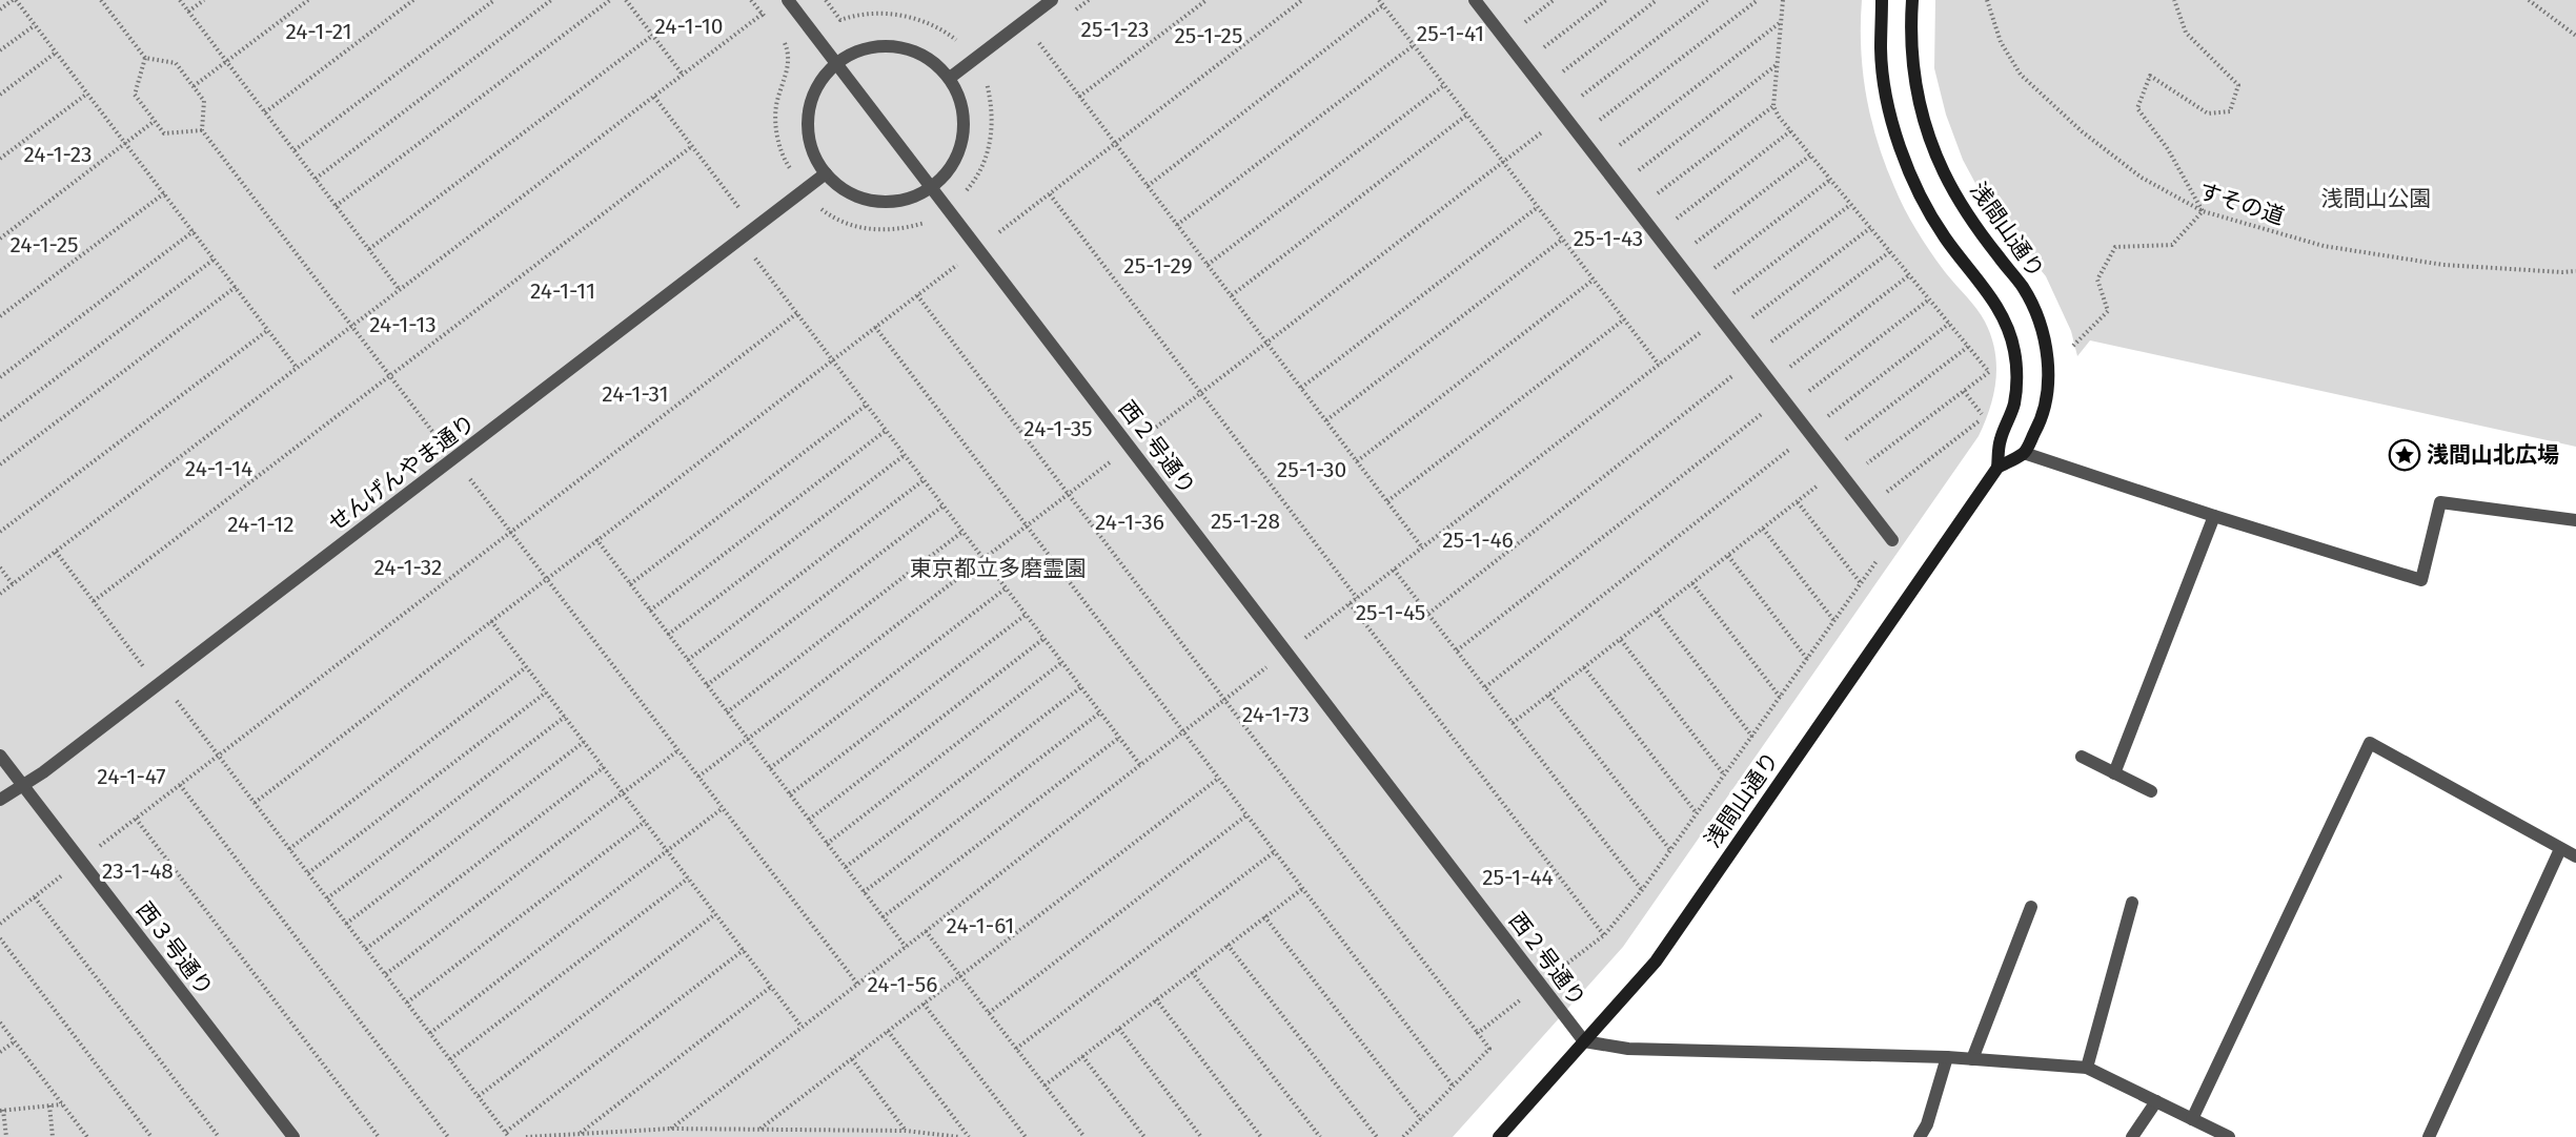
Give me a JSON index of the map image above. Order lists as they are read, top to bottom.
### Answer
{
  "streets": {
    "street": [
      "浅間山通り",
      "西２号通り",
      "せんげんやま通り",
      "西３号通り"
    ],
    "path": ["すその道"]
  },
  "crossings": [
    ["浅間山通り", "西２号通り"],
    ["せんげんやま通り", "西３号通り"]
  ],
  "parks": [
    "24-1-10",
    "25-1-23",
    "24-1-21",
    "25-1-41",
    "25-1-25",
    "24-1-23",
    "浅間山公園",
    "25-1-43",
    "24-1-25",
    "25-1-29",
    "24-1-11",
    "24-1-13",
    "24-1-31",
    "24-1-35",
    "24-1-14",
    "25-1-30",
    "25-1-28",
    "24-1-36",
    "24-1-12",
    "25-1-46",
    "24-1-32",
    "東京都立多磨霊園",
    "25-1-45",
    "24-1-73",
    "24-1-47",
    "23-1-48",
    "25-1-44",
    "24-1-61",
    "24-1-56"
  ],
  "places": {
    "place": ["浅間山北広場"]
  }
}
